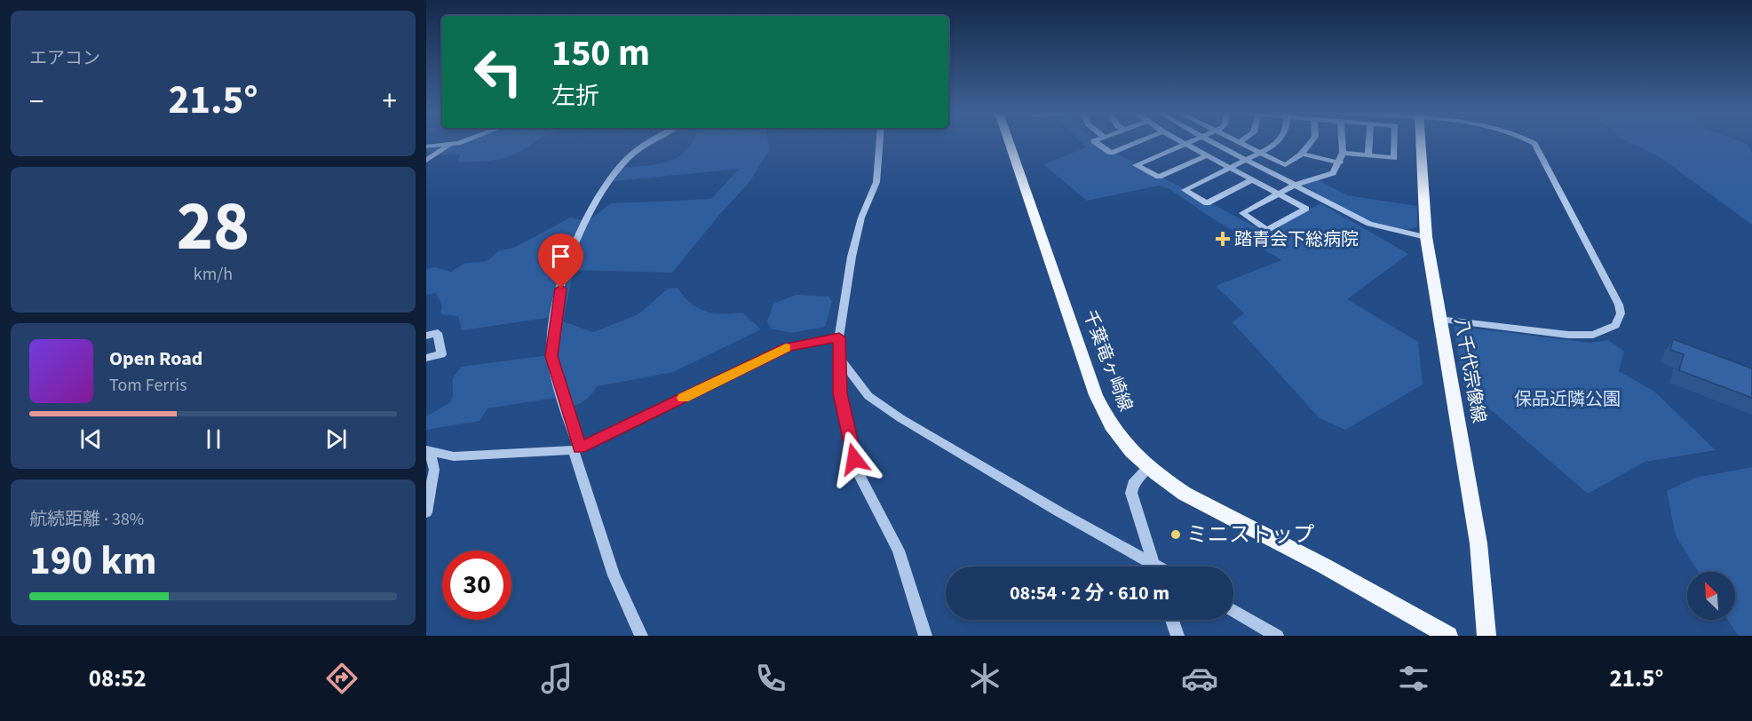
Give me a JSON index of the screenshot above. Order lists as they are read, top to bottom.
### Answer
{
  "streets": {
    "main road": ["千葉竜ヶ崎線", "八千代宗像線"]
  },
  "parks": ["保品近隣公園"],
  "places": {
    "health": ["踏青会下総病院"],
    "other": ["ミニストップ"]
  },
  "north": "top left",
  "page": {
    "tile": [
      "エアコン",
      ["28", "km/h"],
      ["航続距離 · 38%", "190 km"]
    ],
    "turn": ["150 m", "左折"],
    "heat": ["−", "21.5°", "+"],
    "song": ["Open Road", "Tom Ferris"],
    "limit": "30",
    "trip": "08:54 · 2 分 · 610 m",
    "tabs": ["08:52", "21.5°"]
  }
}
